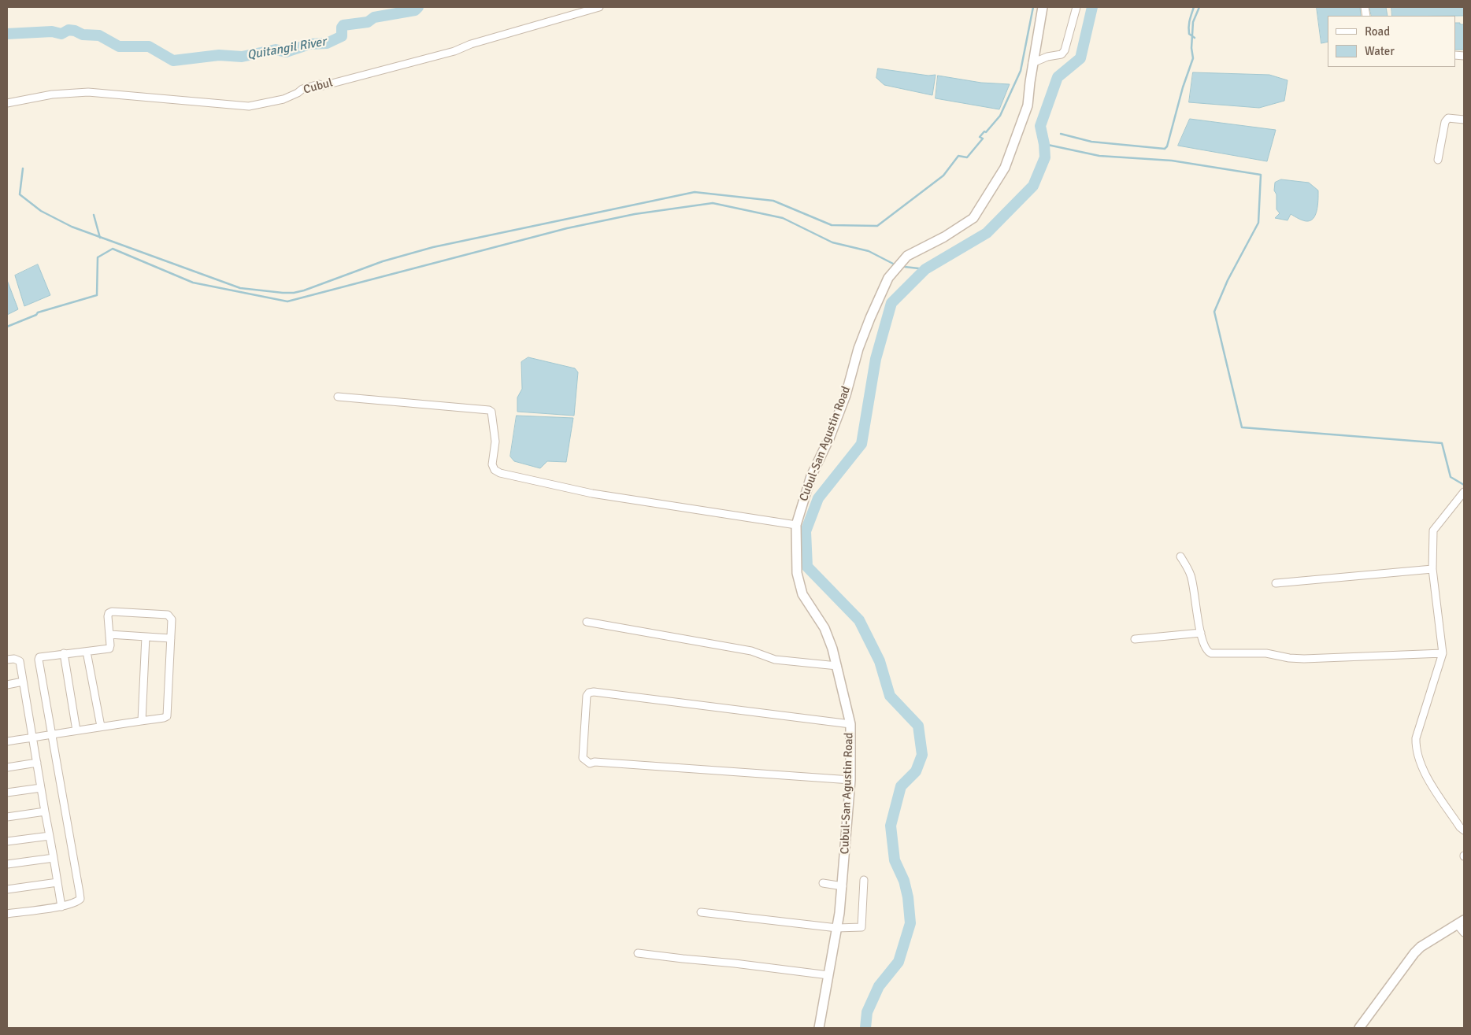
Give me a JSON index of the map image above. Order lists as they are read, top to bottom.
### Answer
{
  "streets": {
    "street": ["Cubul", "Cubul-San Agustin Road"]
  },
  "water": ["Quitangil River"],
  "legend": ["Road", "Water"]
}
